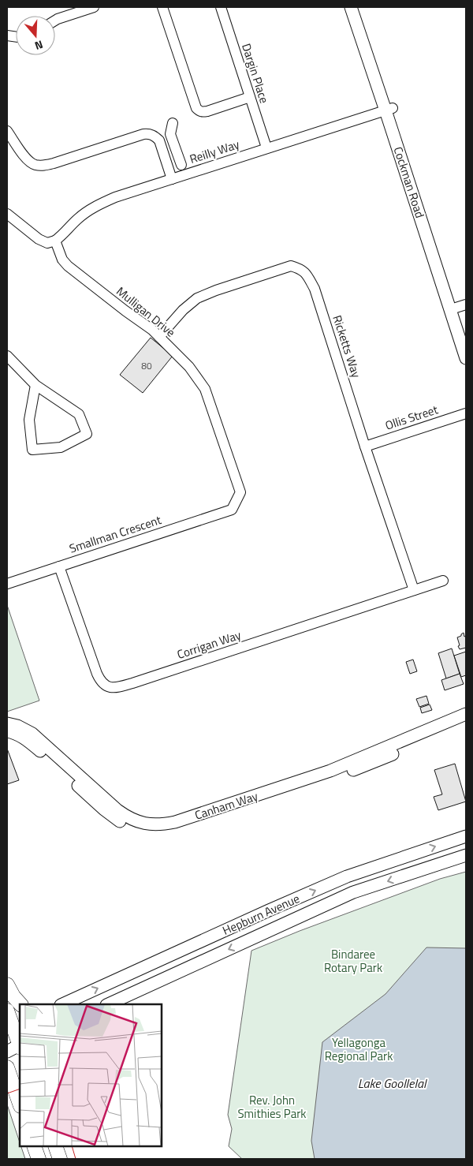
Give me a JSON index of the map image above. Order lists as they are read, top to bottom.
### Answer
{
  "streets": {
    "main road": ["Cockman Road", "Canham Way", "Hepburn Avenue"],
    "street": [
      "Dargin Place",
      "Reilly Way",
      "Mulligan Drive",
      "Ricketts Way",
      "Ollis Street",
      "Smallman Crescent",
      "Corrigan Way"
    ]
  },
  "crossings": [
    ["Dargin Place", "Reilly Way"],
    ["Reilly Way", "Cockman Road"],
    ["Reilly Way", "Mulligan Drive"],
    ["Mulligan Drive", "Ricketts Way"],
    ["Mulligan Drive", "Smallman Crescent"],
    ["Ricketts Way", "Ollis Street"],
    ["Ricketts Way", "Corrigan Way"],
    ["Smallman Crescent", "Corrigan Way"]
  ],
  "water": ["Lake Goollelal"],
  "parks": ["Bindaree Rotary Park", "Yellagonga Regional Park", "Rev. John Smithies Park"],
  "house_numbers": ["80"],
  "north": "bottom"
}
